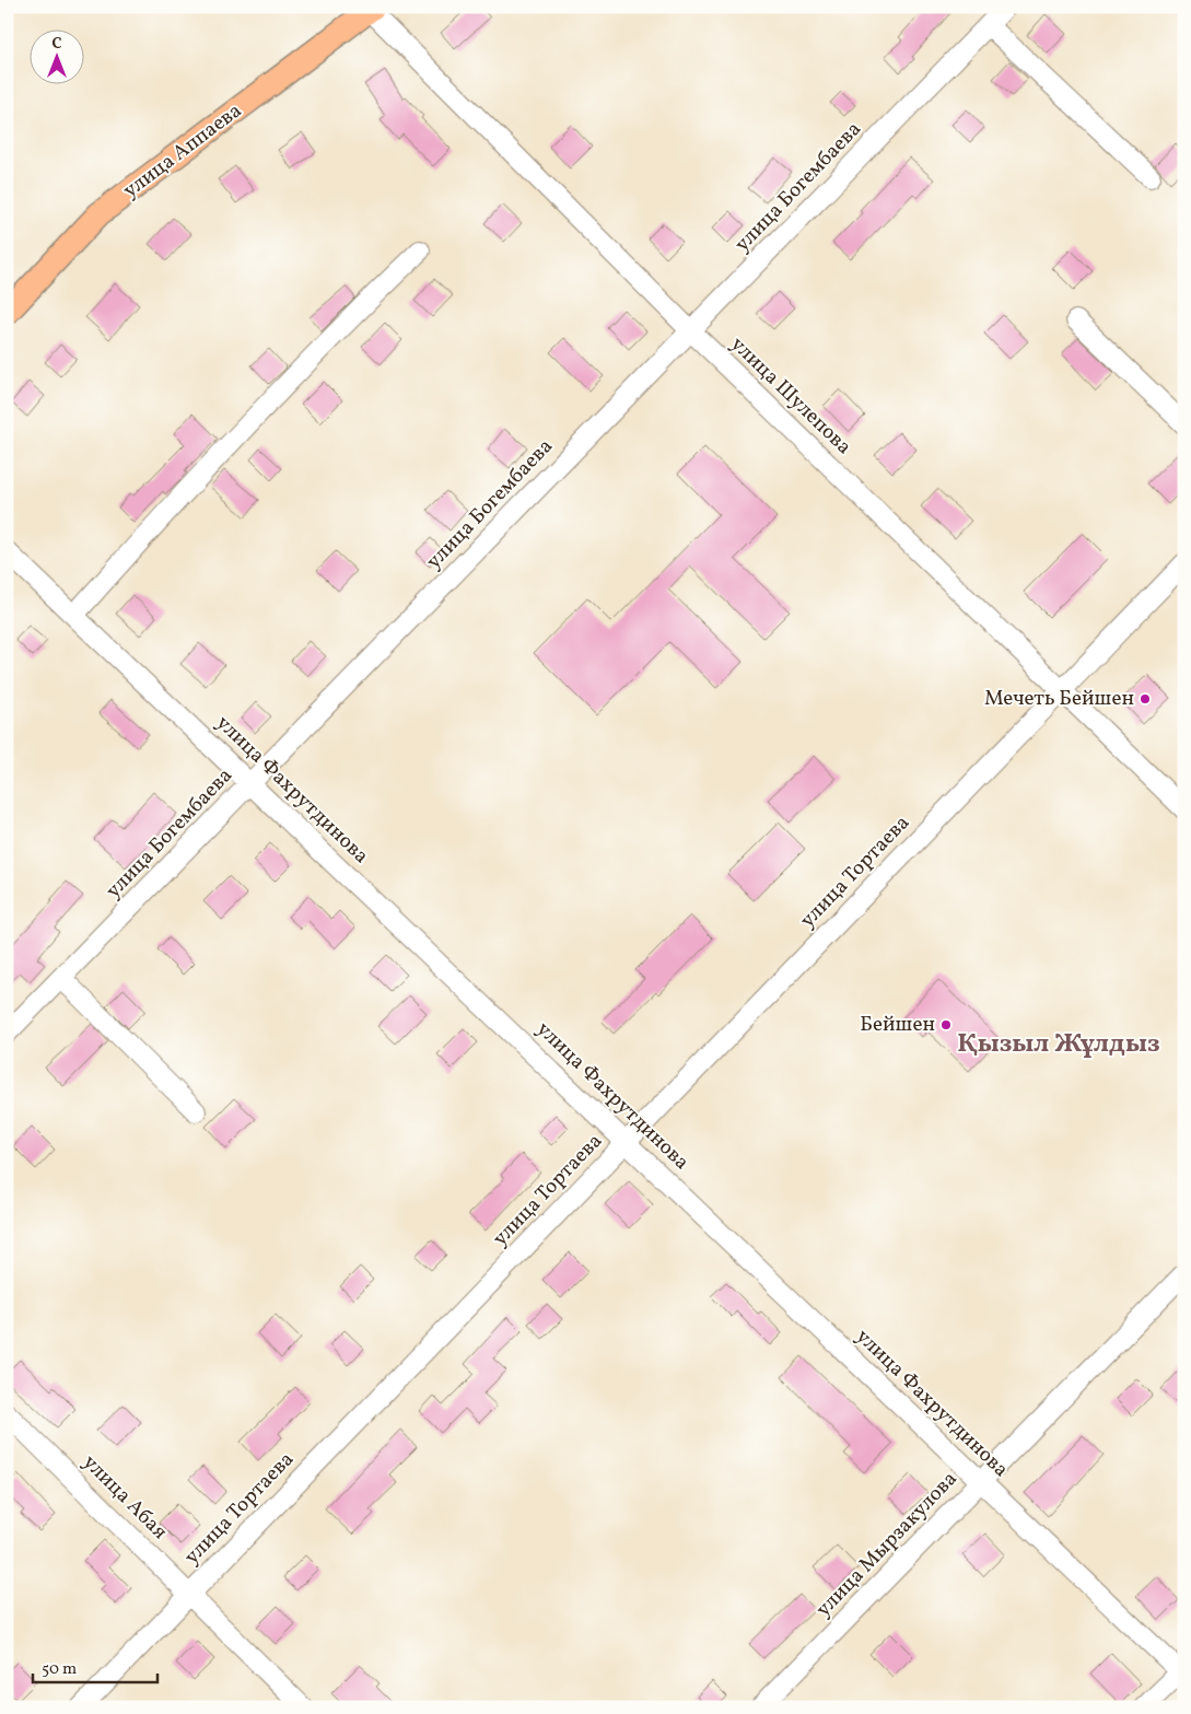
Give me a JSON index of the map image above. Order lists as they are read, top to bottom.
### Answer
{
  "streets": {
    "main road": ["улица Аппаева"],
    "street": [
      "улица Богембаева",
      "улица Шулепова",
      "улица Фахрутдинова",
      "улица Тортаева",
      "улица Абая",
      "улица Мырзакулова"
    ]
  },
  "crossings": [
    ["улица Аппаева", "улица Шулепова"],
    ["улица Богембаева", "улица Шулепова"],
    ["улица Богембаева", "улица Фахрутдинова"],
    ["улица Шулепова", "улица Тортаева"],
    ["улица Фахрутдинова", "улица Тортаева"],
    ["улица Фахрутдинова", "улица Мырзакулова"],
    ["улица Тортаева", "улица Абая"]
  ],
  "districts": ["Қызыл Жұлдыз"],
  "places": ["Мечеть Бейшен", "Бейшен"],
  "scale_bar": "50 m",
  "north": "top"
}
